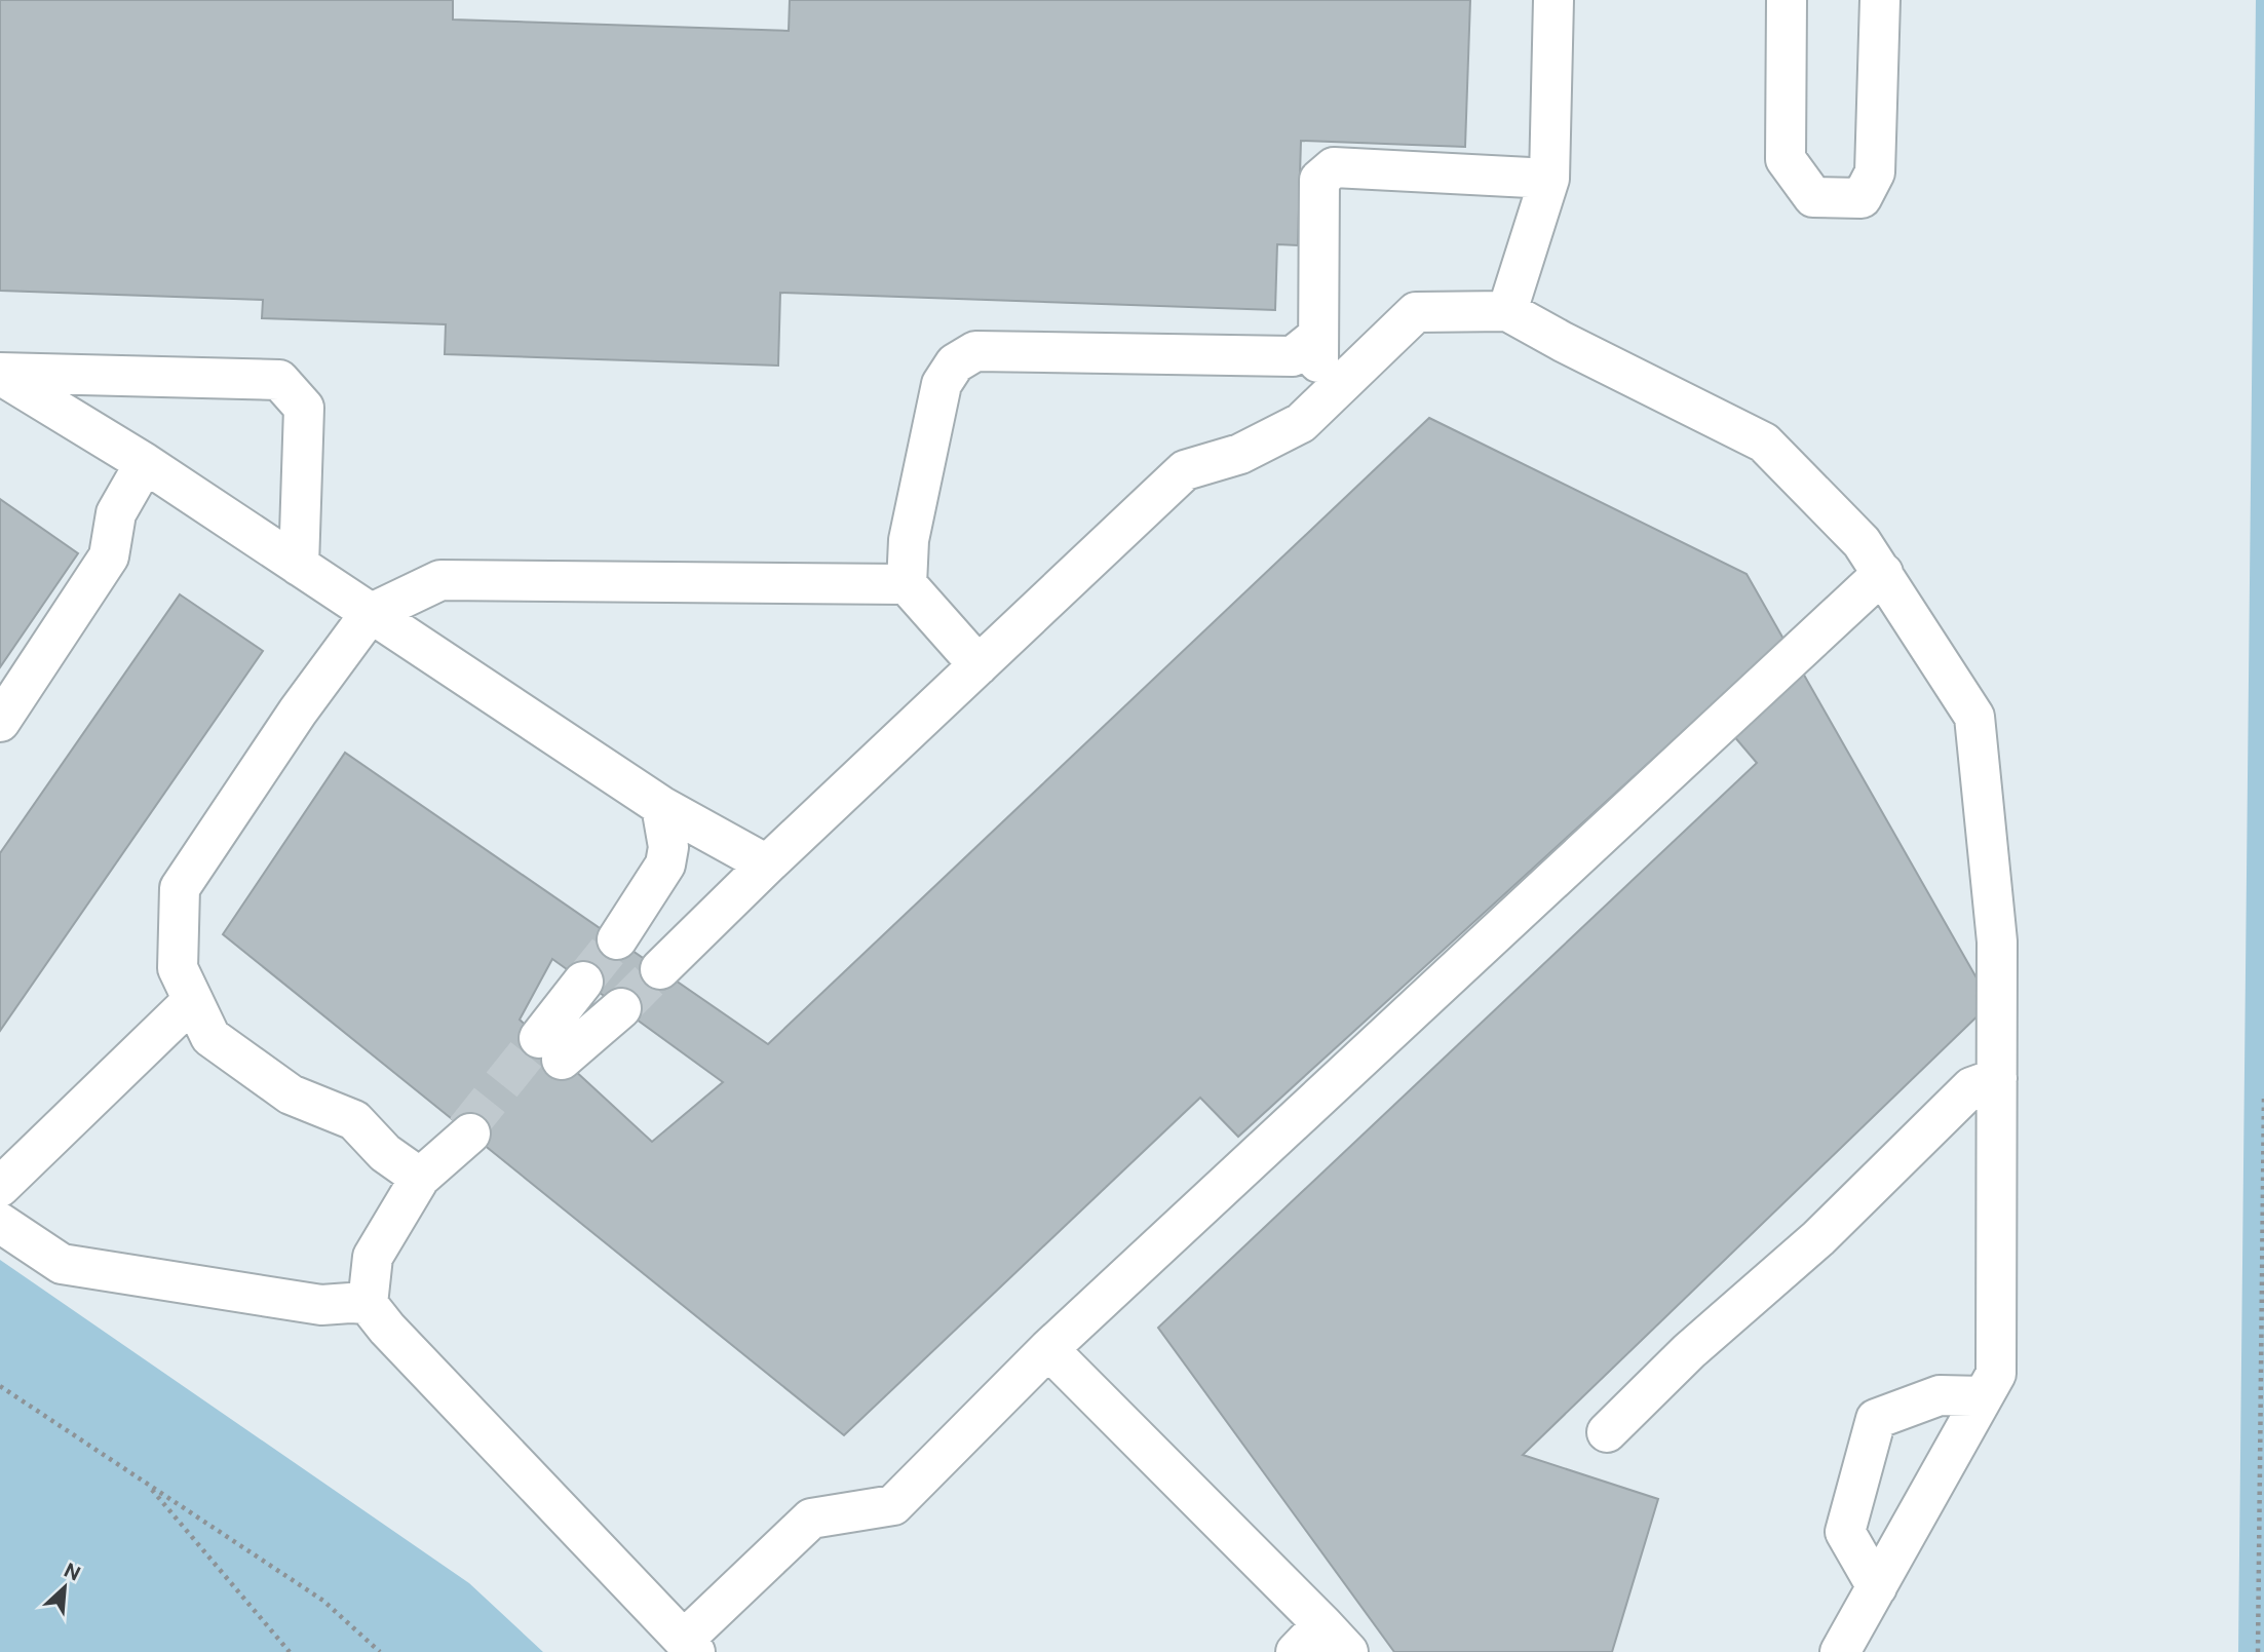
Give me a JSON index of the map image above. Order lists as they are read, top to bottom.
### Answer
{
  "north": "top right"
}
